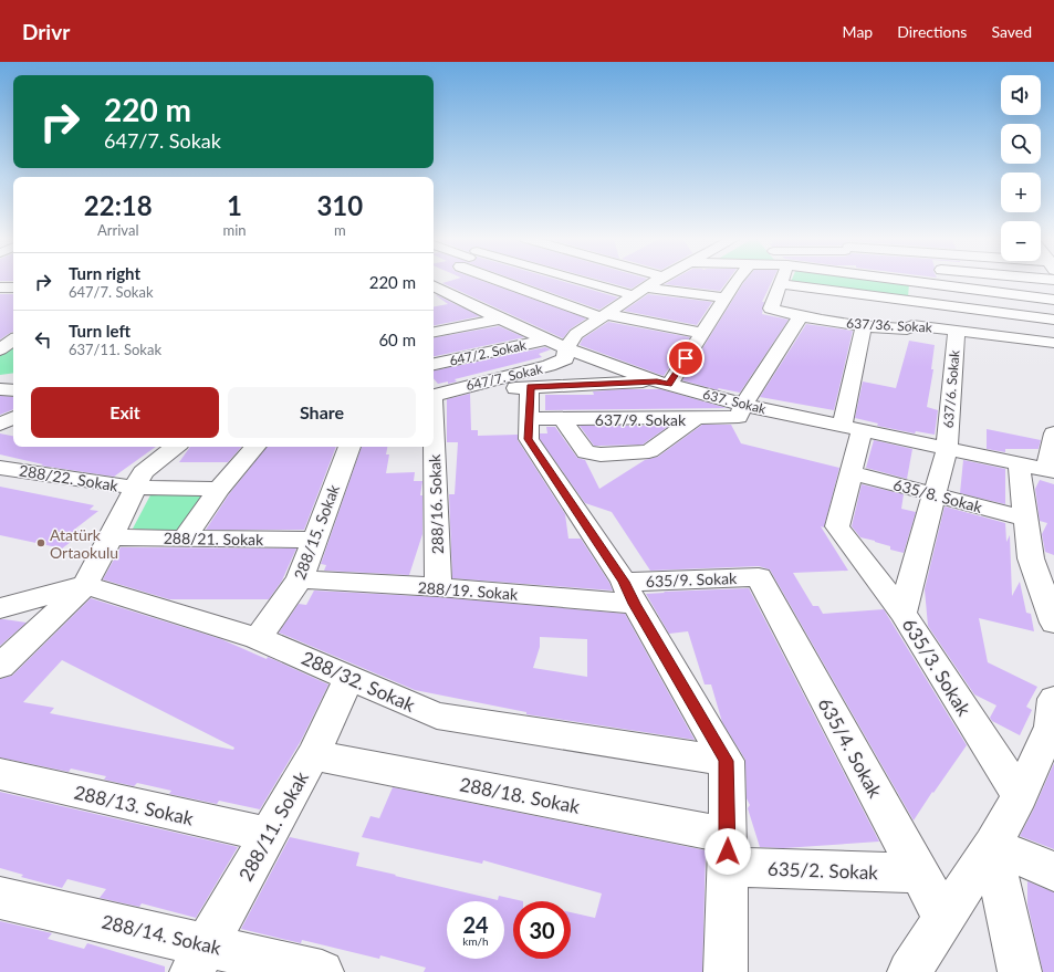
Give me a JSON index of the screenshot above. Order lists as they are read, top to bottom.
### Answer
{
  "streets": {
    "street": [
      "637/36. Sokak",
      "647/2. Sokak",
      "647/7. Sokak",
      "637/6. Sokak",
      "637. Sokak",
      "637/9. Sokak",
      "288/22. Sokak",
      "635/8. Sokak",
      "288/16. Sokak",
      "288/15. Sokak",
      "288/21. Sokak",
      "635/9. Sokak",
      "288/19. Sokak",
      "635/3. Sokak",
      "288/32. Sokak",
      "635/4. Sokak",
      "288/18. Sokak",
      "288/13. Sokak",
      "288/11. Sokak",
      "635/2. Sokak",
      "288/14. Sokak"
    ]
  },
  "crossings": [
    ["637/36. Sokak", "637/6. Sokak"],
    ["647/2. Sokak", "637. Sokak"],
    ["647/7. Sokak", "637. Sokak"],
    ["637/6. Sokak", "637. Sokak"],
    ["637/6. Sokak", "635/3. Sokak"],
    ["637. Sokak", "637/9. Sokak"],
    ["637. Sokak", "635/3. Sokak"],
    ["635/8. Sokak", "635/3. Sokak"],
    ["288/16. Sokak", "288/19. Sokak"],
    ["288/15. Sokak", "288/21. Sokak"],
    ["288/15. Sokak", "288/19. Sokak"],
    ["288/15. Sokak", "288/32. Sokak"],
    ["635/9. Sokak", "288/19. Sokak"],
    ["635/9. Sokak", "635/4. Sokak"],
    ["288/32. Sokak", "288/11. Sokak"],
    ["635/4. Sokak", "635/2. Sokak"],
    ["288/18. Sokak", "288/11. Sokak"],
    ["288/18. Sokak", "635/2. Sokak"],
    ["288/13. Sokak", "288/11. Sokak"],
    ["288/11. Sokak", "288/14. Sokak"]
  ],
  "places": ["Atatürk Ortaokulu"],
  "page": {
    "header": "Drivr",
    "nav": ["Map", "Directions", "Saved"],
    "map_buttons": ["+", "−"],
    "turn": ["220 m", "647/7. Sokak"],
    "eta": [
      "22:18",
      "Arrival",
      "1",
      "min",
      "310",
      "m"
    ],
    "list": [
      {
        "name": "Turn right",
        "note": "647/7. Sokak",
        "value": "220 m"
      },
      {
        "name": "Turn left",
        "note": "637/11. Sokak",
        "value": "60 m"
      }
    ],
    "buttons": ["Exit", "Share"],
    "speed": "24 km/h",
    "limit": "30"
  }
}
